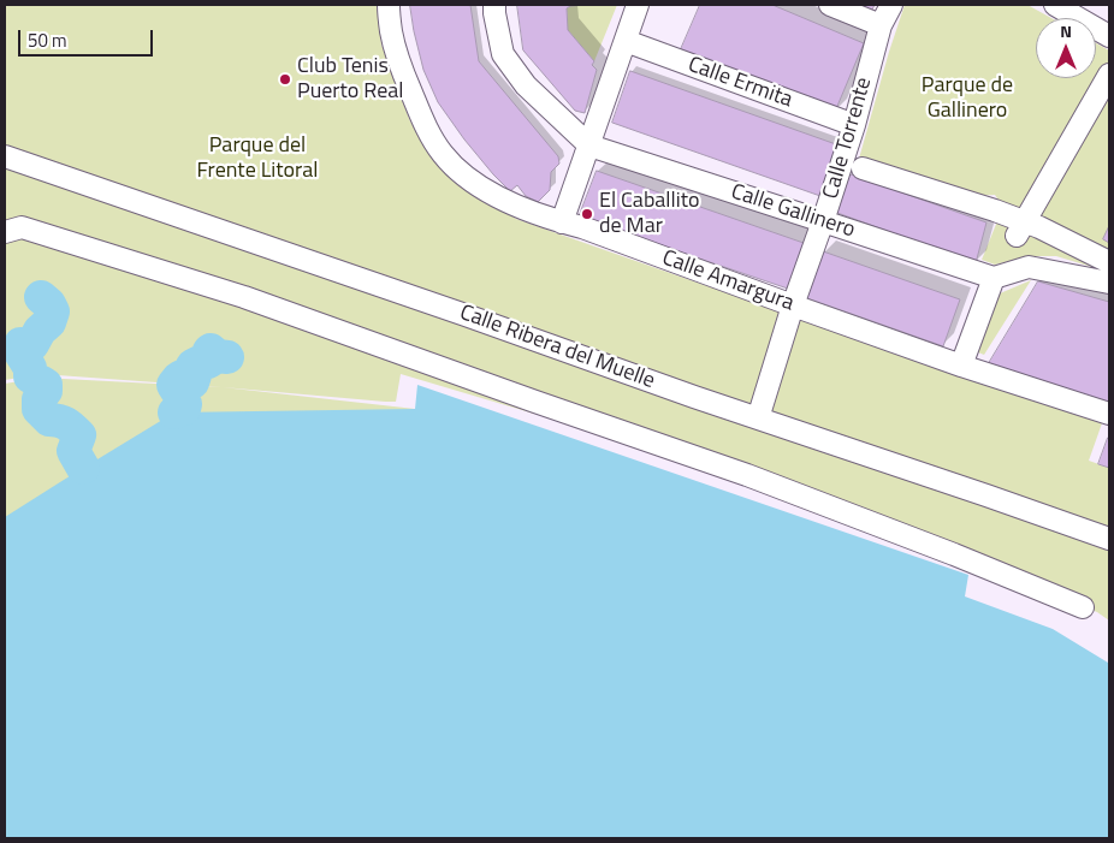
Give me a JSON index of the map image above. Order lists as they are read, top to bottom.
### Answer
{
  "streets": {
    "street": [
      "Calle Ermita",
      "Calle Torrente",
      "Calle Gallinero",
      "Calle Amargura",
      "Calle Ribera del Muelle"
    ]
  },
  "crossings": [
    ["Calle Ermita", "Calle Torrente"],
    ["Calle Torrente", "Calle Gallinero"],
    ["Calle Torrente", "Calle Amargura"],
    ["Calle Torrente", "Calle Ribera del Muelle"]
  ],
  "parks": ["Parque de Gallinero", "Parque del Frente Litoral"],
  "places": ["Club Tenis Puerto Real", "El Caballito de Mar"],
  "scale_bar": "50 m",
  "north": "top"
}
